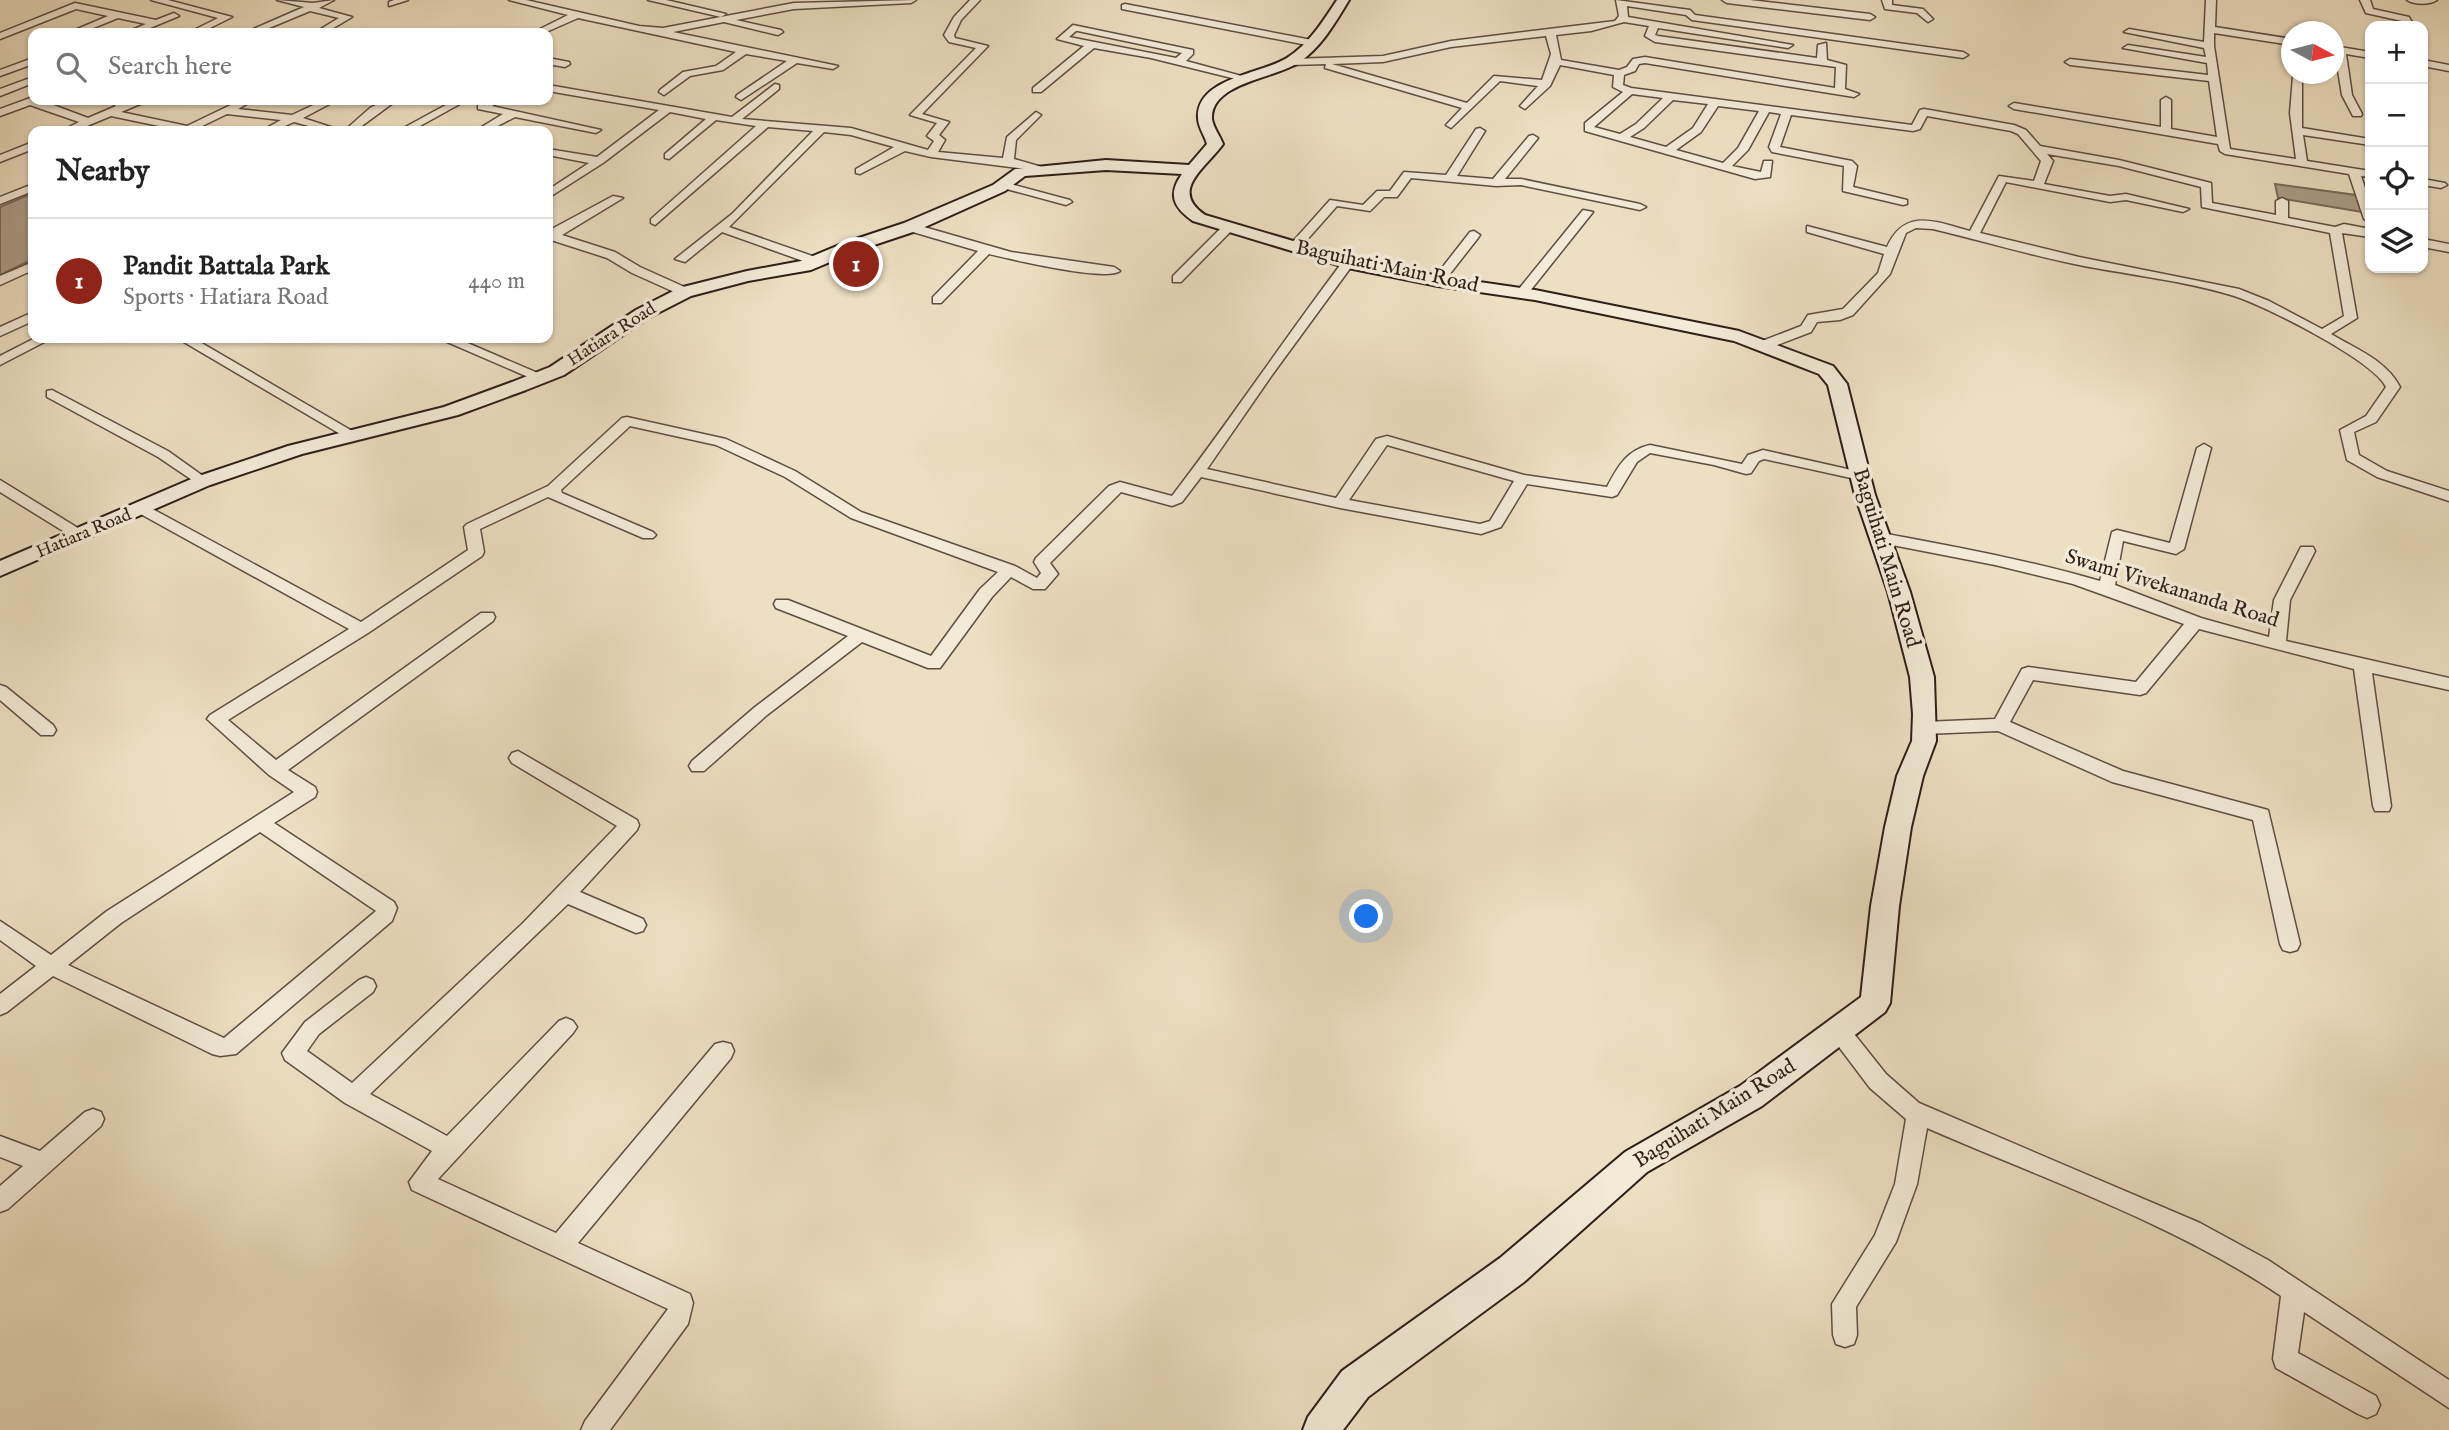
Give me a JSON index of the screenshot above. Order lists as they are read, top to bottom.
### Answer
{
  "streets": {
    "street": ["Baguihati Main Road", "Hatiara Road", "Swami Vivekananda Road"]
  },
  "crossings": [
    ["Baguihati Main Road", "Hatiara Road"],
    ["Baguihati Main Road", "Swami Vivekananda Road"]
  ],
  "north": "right",
  "page": {
    "map_buttons": ["+", "−"],
    "search": "Search here",
    "heading": "Nearby",
    "list": [
      {
        "mark": "1",
        "name": "Pandit Battala Park",
        "note": "Sports · Hatiara Road",
        "value": "440 m"
      }
    ],
    "pins": "1"
  }
}
